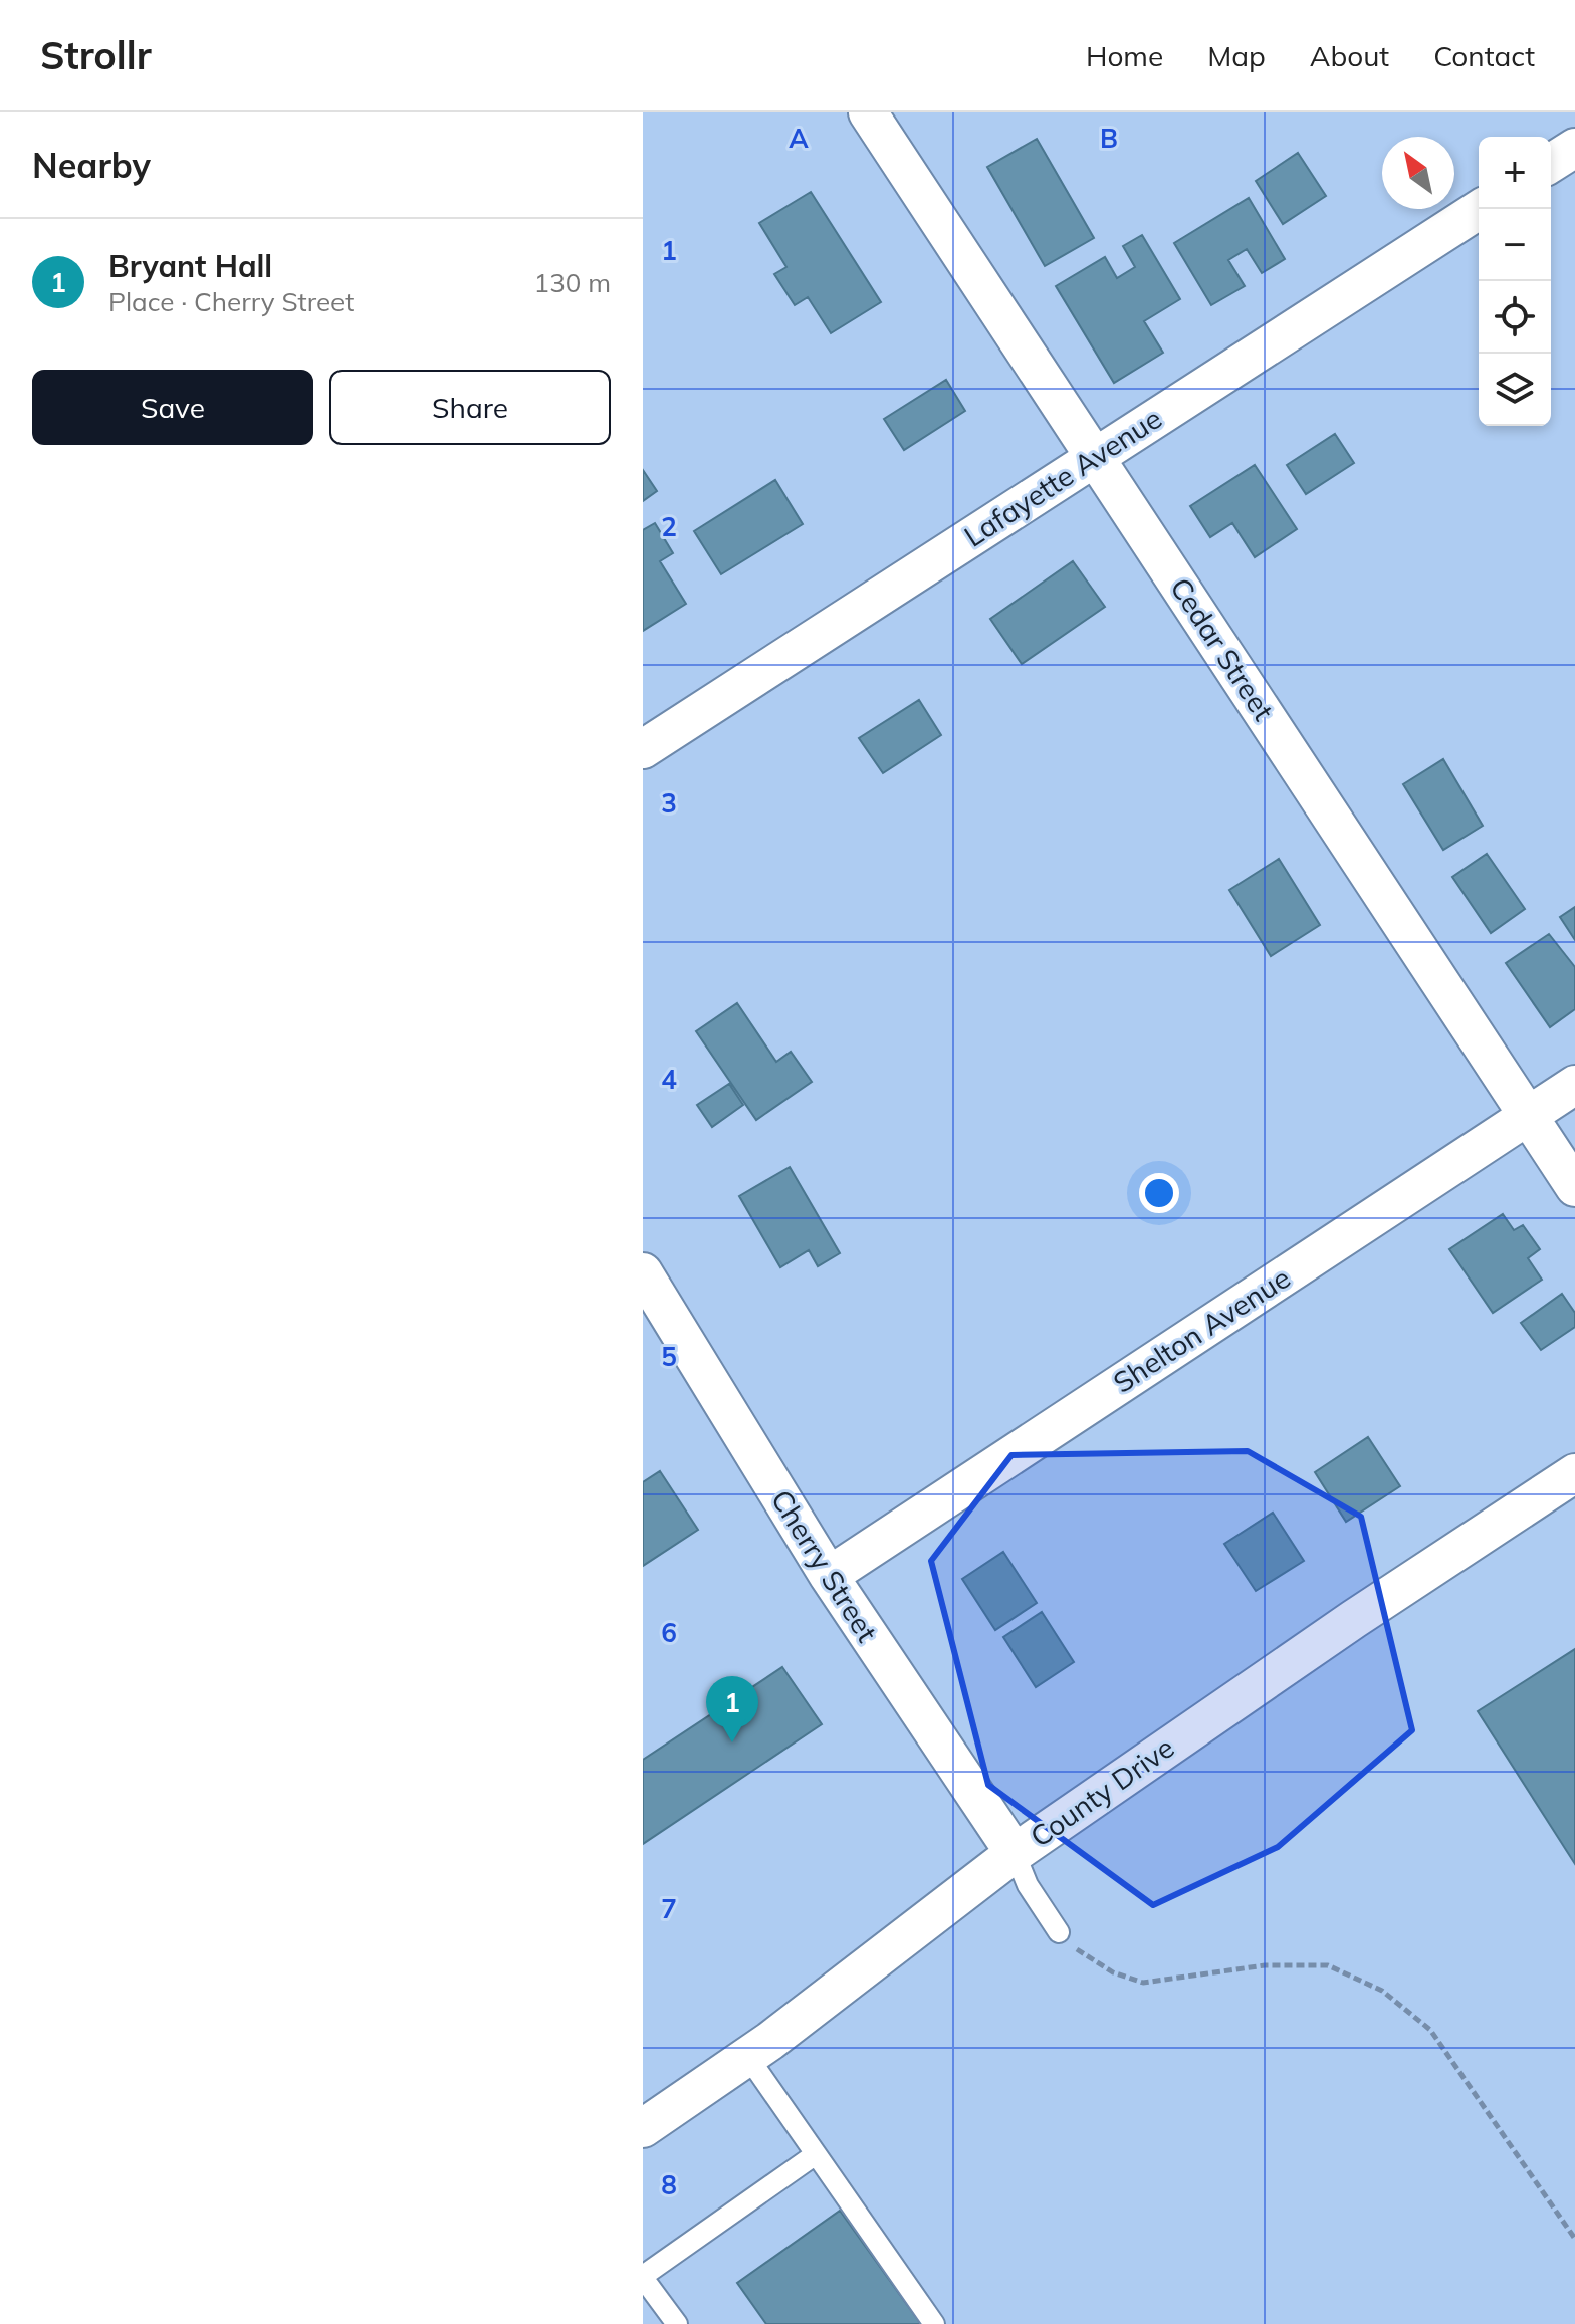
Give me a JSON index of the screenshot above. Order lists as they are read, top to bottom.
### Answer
{
  "streets": {
    "street": [
      "Lafayette Avenue",
      "Cedar Street",
      "Shelton Avenue",
      "Cherry Street",
      "County Drive"
    ]
  },
  "crossings": [
    ["Lafayette Avenue", "Cedar Street"],
    ["Cedar Street", "Shelton Avenue"],
    ["Shelton Avenue", "Cherry Street"],
    ["Cherry Street", "County Drive"]
  ],
  "north": "top left",
  "page": {
    "header": "Strollr",
    "nav": [
      "Home",
      "Map",
      "About",
      "Contact"
    ],
    "heading": "Nearby",
    "map_buttons": ["+", "−"],
    "list": [
      {
        "mark": "1",
        "name": "Bryant Hall",
        "note": "Place · Cherry Street",
        "value": "130 m"
      }
    ],
    "buttons": ["Save", "Share"],
    "pins": "1"
  },
  "grid": {
    "columns": ["A", "B"],
    "rows": [
      "1",
      "2",
      "3",
      "4",
      "5",
      "6",
      "7",
      "8"
    ]
  }
}
